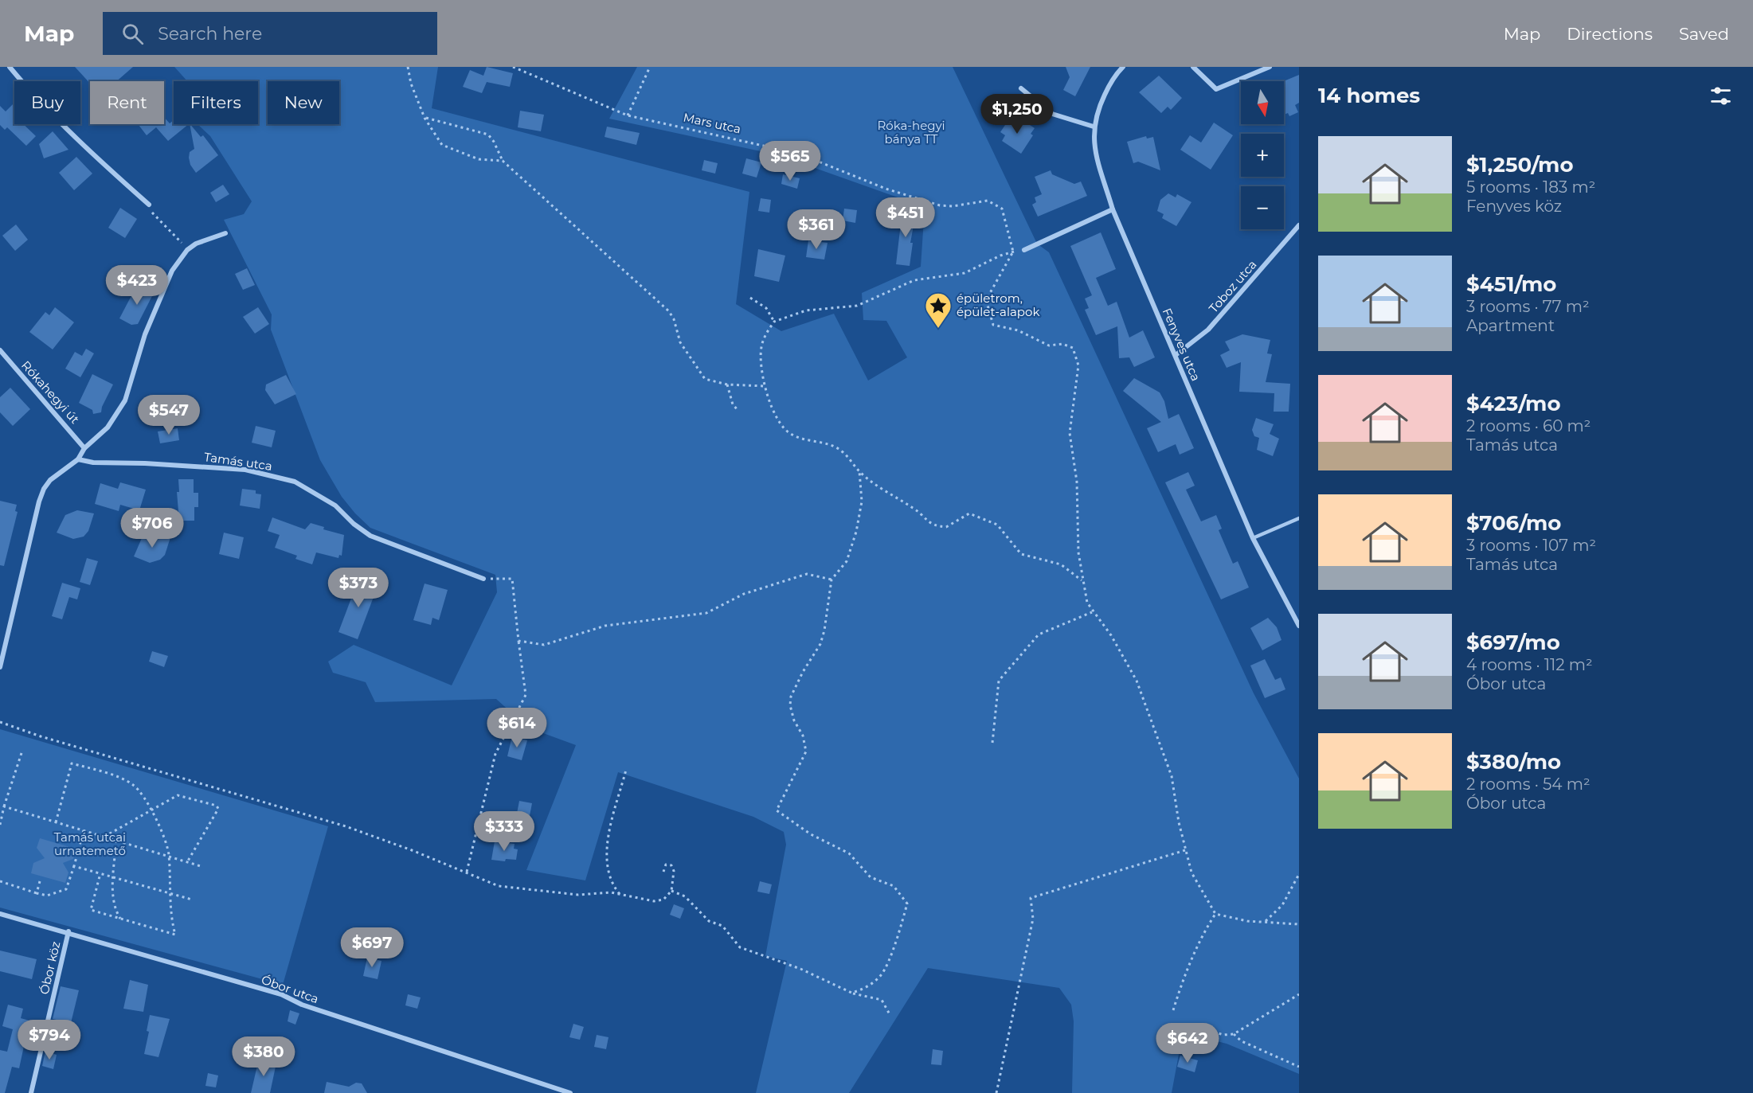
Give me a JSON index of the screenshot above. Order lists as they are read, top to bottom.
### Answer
{
  "streets": {
    "street": [
      "Toboz utca",
      "Fenyves utca",
      "Rókahegyi út",
      "Tamás utca",
      "Óbor köz",
      "Óbor utca"
    ],
    "path": ["Mars utca"]
  },
  "crossings": [
    ["Toboz utca", "Fenyves utca"],
    ["Óbor köz", "Óbor utca"]
  ],
  "parks": ["Róka-hegyi bánya TT", "Tamás utcai urnatemető"],
  "places": {
    "place": ["épületrom, épület-alapok"]
  },
  "north": "bottom",
  "page": {
    "header": "Map",
    "search": "Search here",
    "nav": ["Map", "Directions", "Saved"],
    "heading": "14 homes",
    "map_buttons": ["+", "−"],
    "chip": [
      "Buy",
      "Rent",
      "Filters",
      "New"
    ],
    "price": [
      "$1,250",
      "$565",
      "$451",
      "$361",
      "$423",
      "$547",
      "$706",
      "$373",
      "$614",
      "$333",
      "$697",
      "$794",
      "$642",
      "$380"
    ],
    "list": [
      {
        "name": "$1,250/mo",
        "note": "5 rooms · 183 m² · Fenyves köz"
      },
      {
        "name": "$451/mo",
        "note": "3 rooms · 77 m² · Apartment"
      },
      {
        "name": "$423/mo",
        "note": "2 rooms · 60 m² · Tamás utca"
      },
      {
        "name": "$706/mo",
        "note": "3 rooms · 107 m² · Tamás utca"
      },
      {
        "name": "$697/mo",
        "note": "4 rooms · 112 m² · Óbor utca"
      },
      {
        "name": "$380/mo",
        "note": "2 rooms · 54 m² · Óbor utca"
      }
    ]
  }
}
